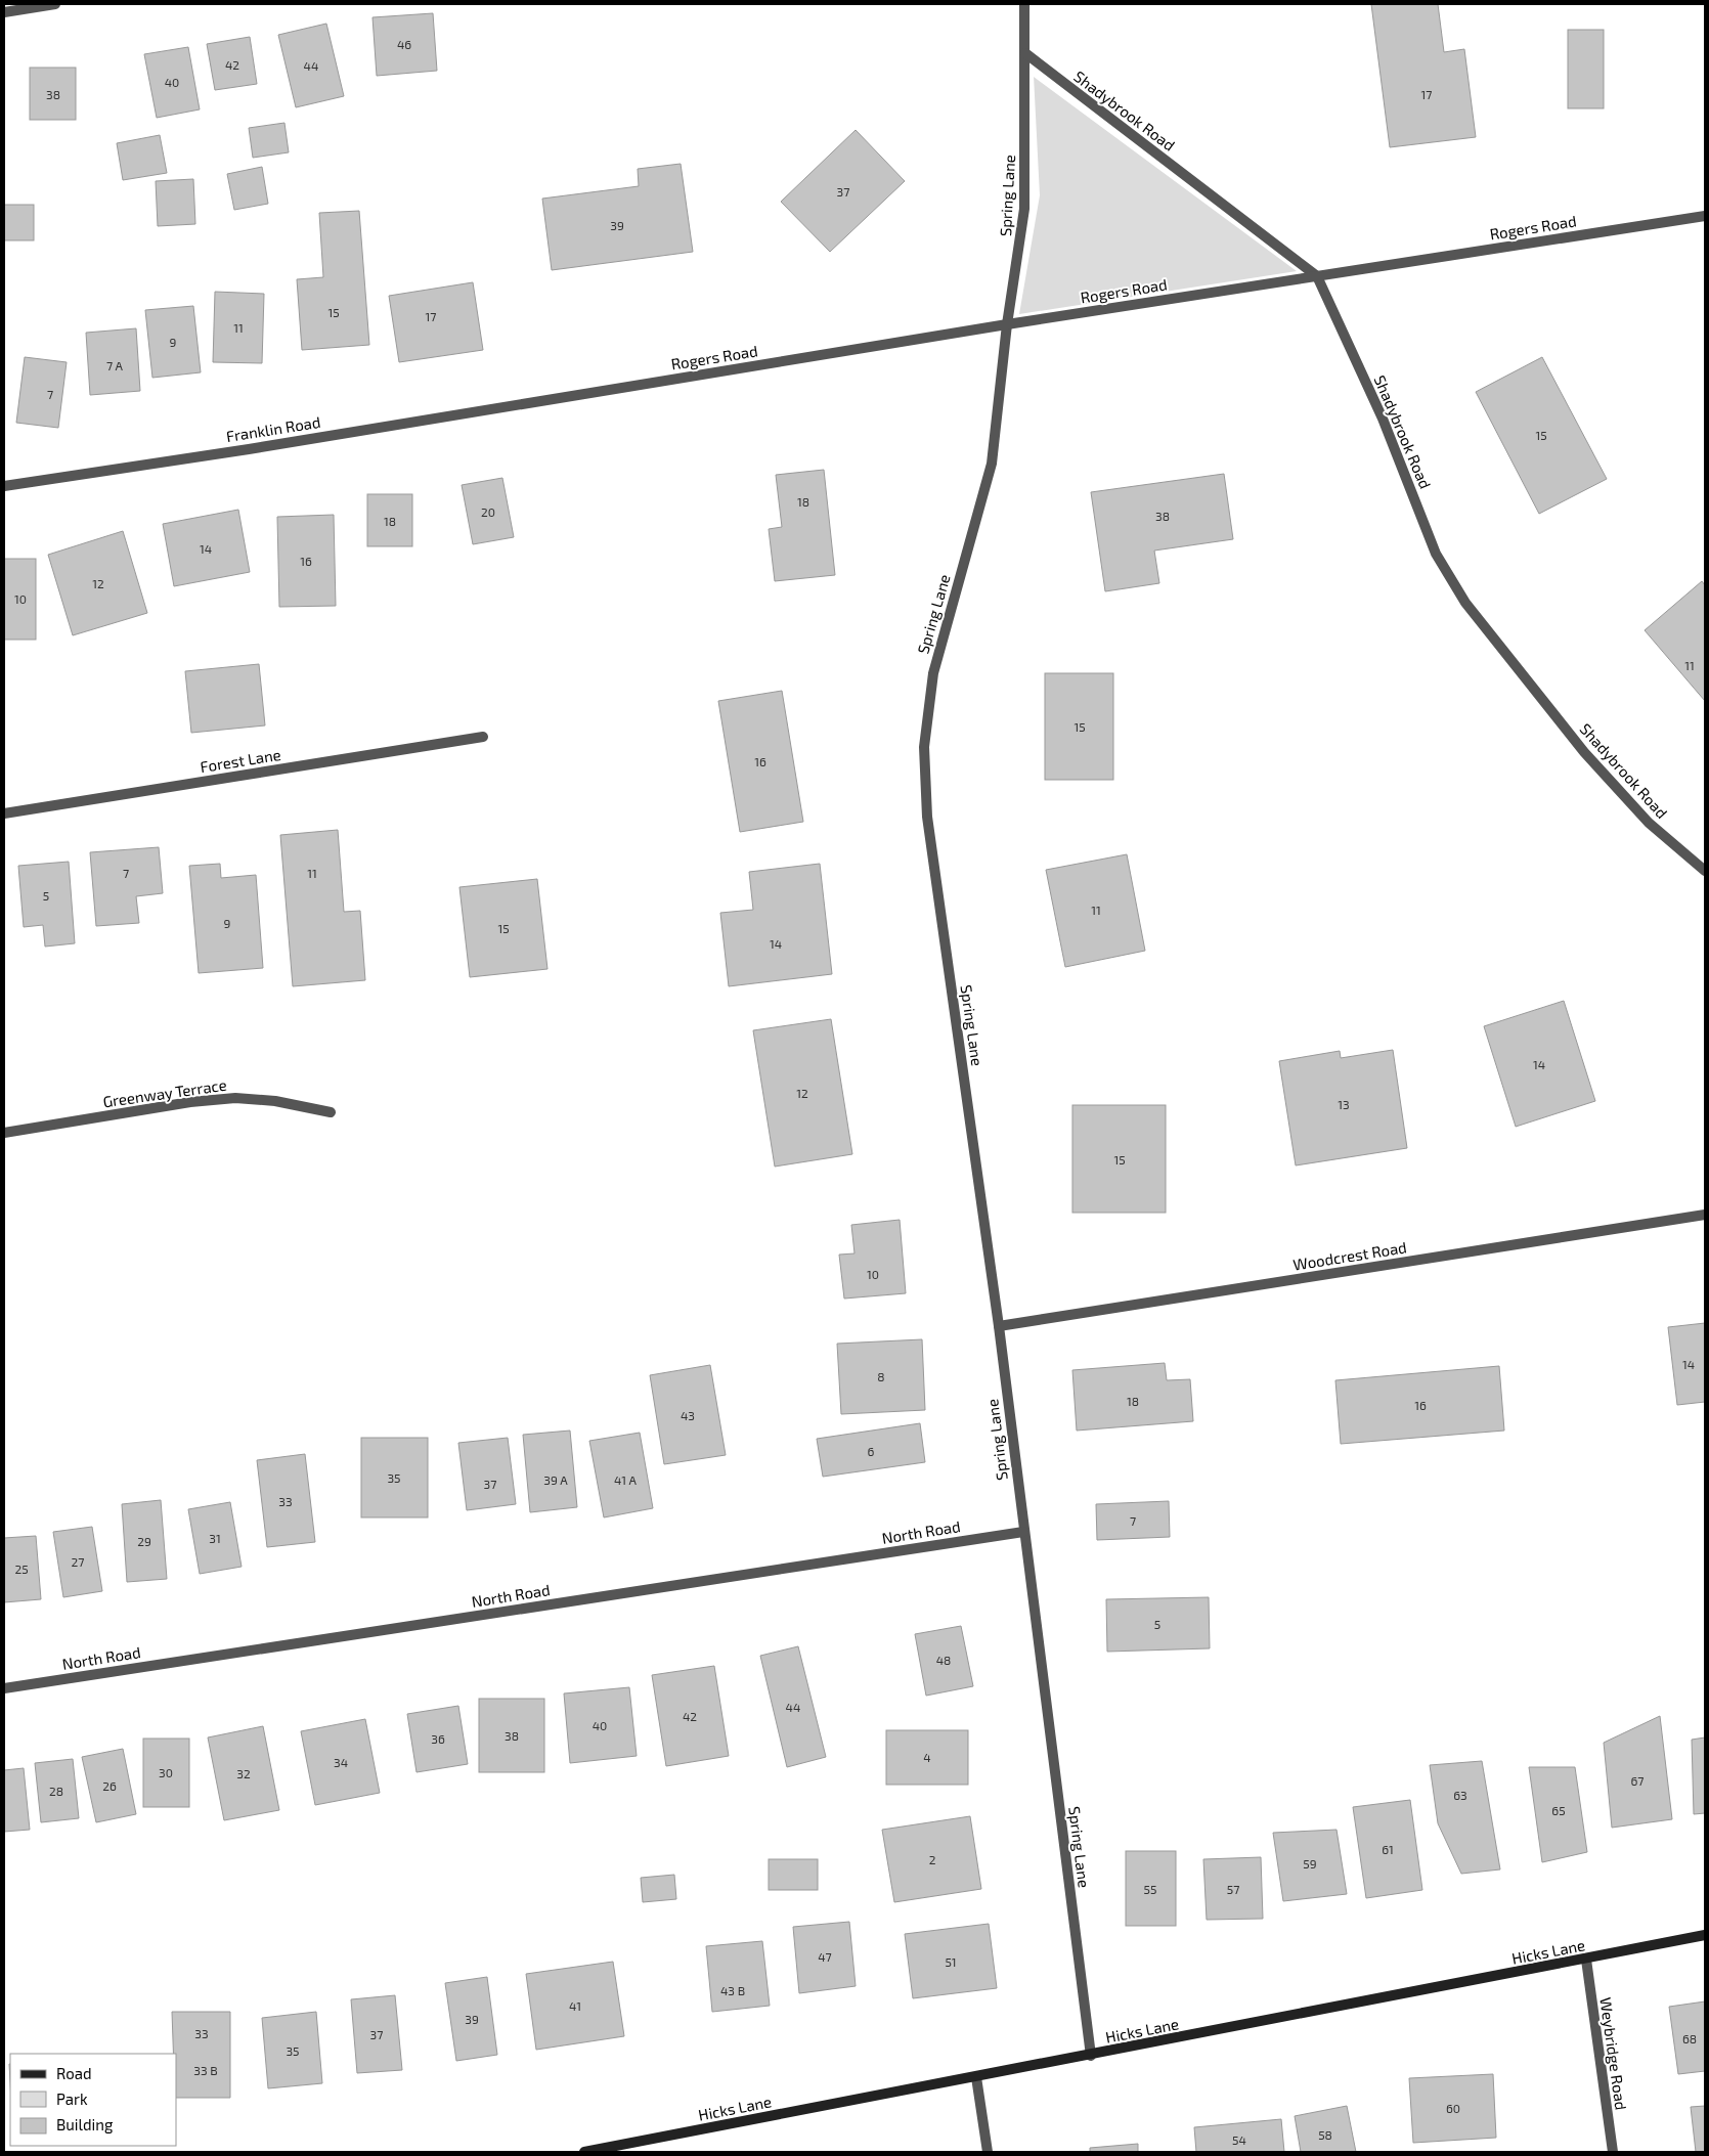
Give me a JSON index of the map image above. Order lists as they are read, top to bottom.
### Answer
{
  "streets": {
    "main road": ["Hicks Lane"],
    "street": [
      "Shadybrook Road",
      "Spring Lane",
      "Rogers Road",
      "Franklin Road",
      "Forest Lane",
      "Greenway Terrace",
      "Woodcrest Road",
      "North Road",
      "Weybridge Road"
    ]
  },
  "crossings": [
    ["Shadybrook Road", "Spring Lane"],
    ["Shadybrook Road", "Rogers Road"],
    ["Spring Lane", "Rogers Road"],
    ["Spring Lane", "Woodcrest Road"],
    ["Spring Lane", "North Road"],
    ["Spring Lane", "Hicks Lane"],
    ["Rogers Road", "Franklin Road"],
    ["Hicks Lane", "Weybridge Road"]
  ],
  "house_numbers": [
    "46",
    "42",
    "44",
    "40",
    "38",
    "17",
    "37",
    "39",
    "15",
    "17",
    "11",
    "9",
    "7 A",
    "7",
    "15",
    "18",
    "20",
    "38",
    "18",
    "14",
    "16",
    "12",
    "10",
    "11",
    "15",
    "16",
    "7",
    "11",
    "5",
    "11",
    "9",
    "15",
    "14",
    "14",
    "12",
    "13",
    "15",
    "10",
    "14",
    "8",
    "18",
    "16",
    "43",
    "6",
    "35",
    "39 A",
    "41 A",
    "37",
    "33",
    "7",
    "31",
    "29",
    "27",
    "25",
    "5",
    "48",
    "44",
    "42",
    "40",
    "38",
    "36",
    "4",
    "34",
    "30",
    "32",
    "67",
    "26",
    "28",
    "63",
    "65",
    "61",
    "2",
    "59",
    "55",
    "57",
    "47",
    "51",
    "43 B",
    "41",
    "39",
    "33",
    "37",
    "68",
    "35",
    "33 B",
    "60",
    "58",
    "54"
  ],
  "legend": ["Road", "Park", "Building"]
}
